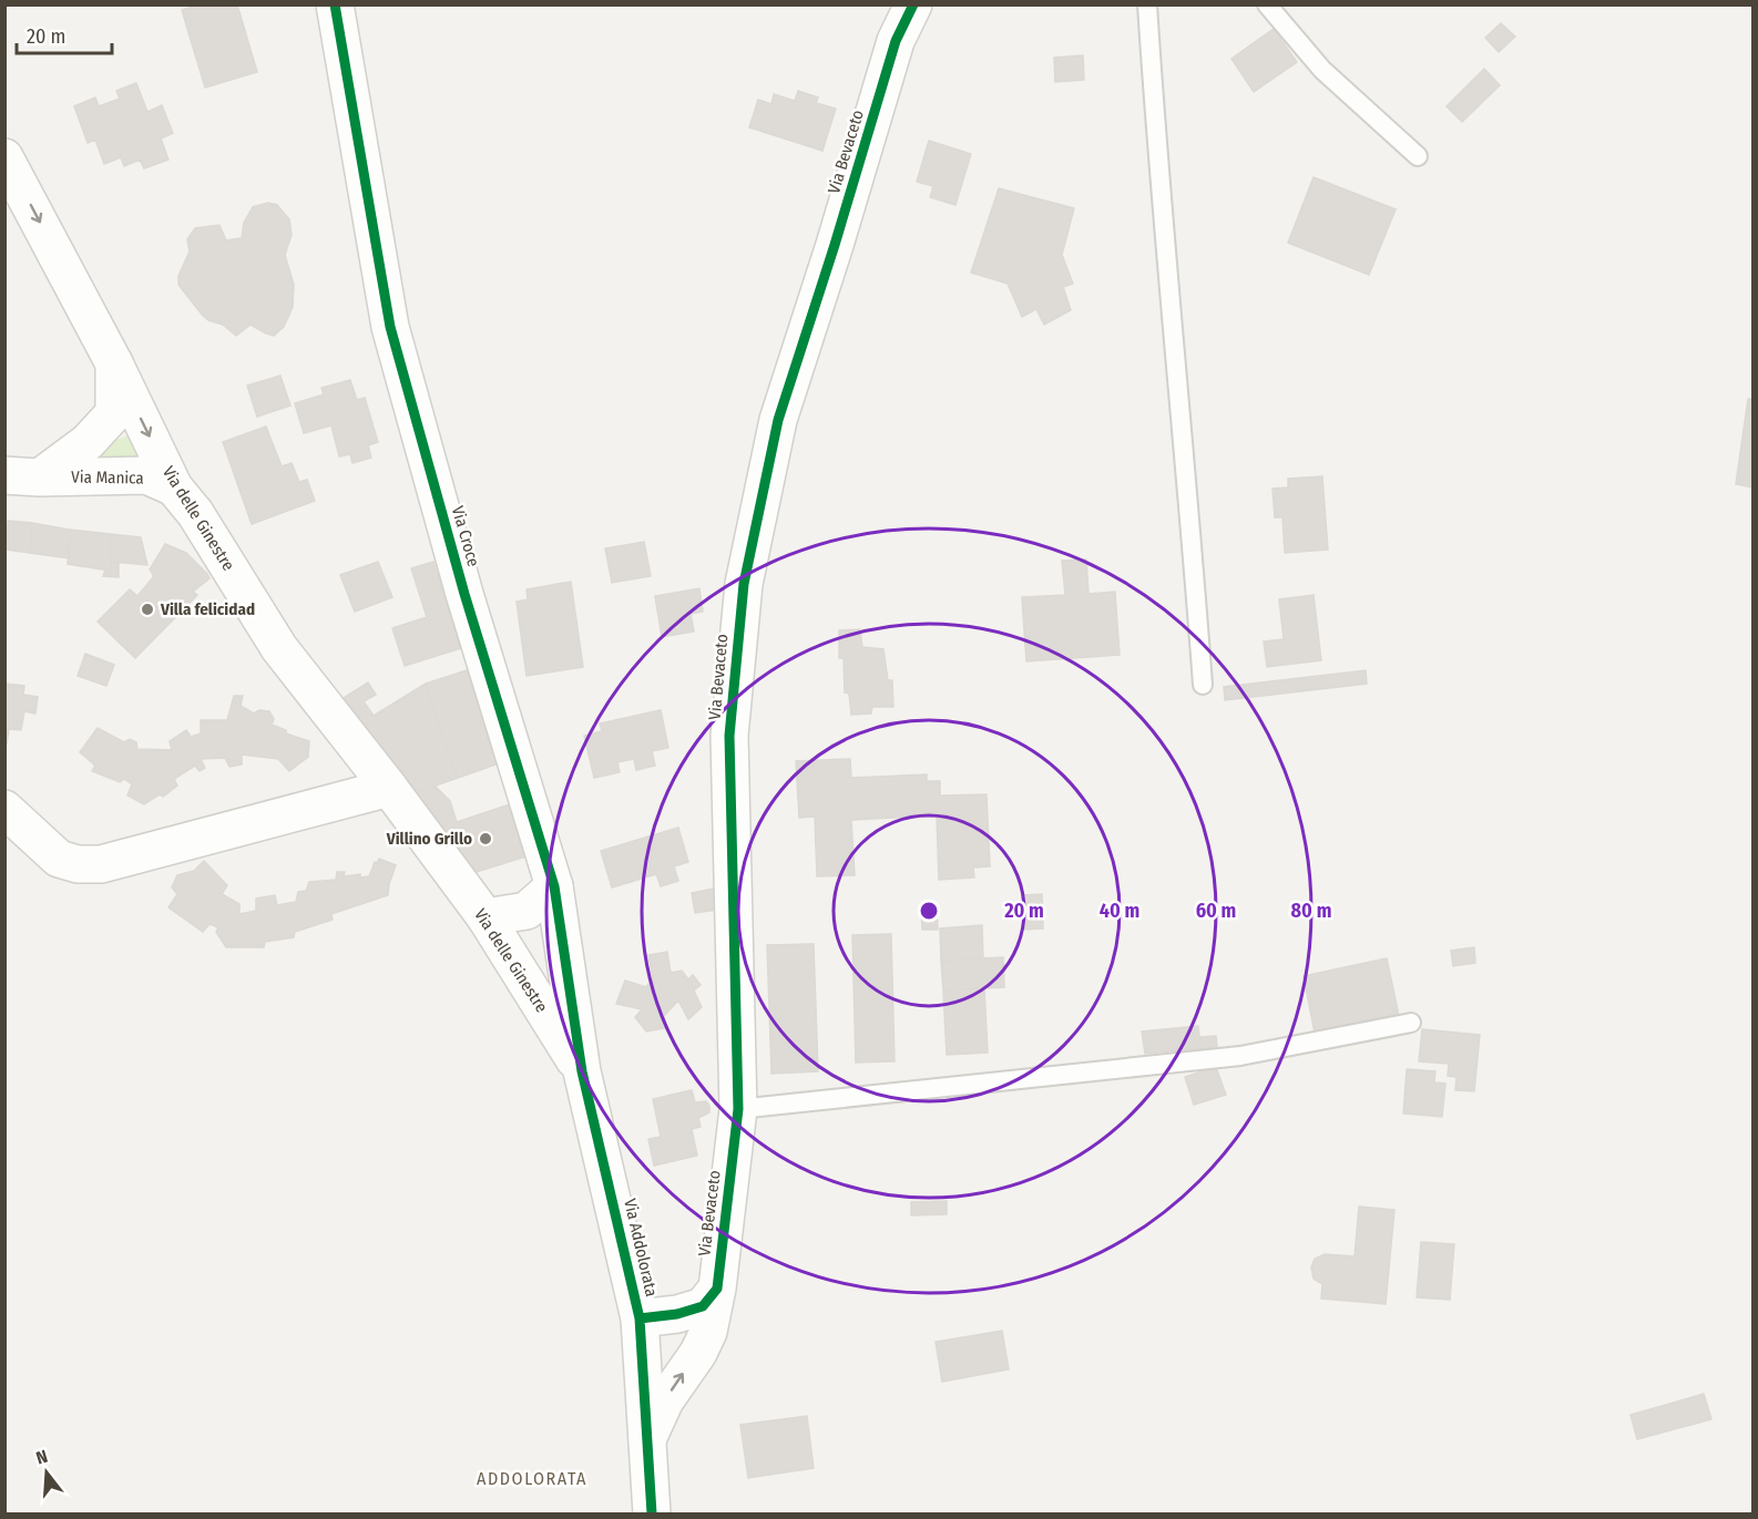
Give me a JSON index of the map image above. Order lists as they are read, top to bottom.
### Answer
{
  "streets": {
    "street": [
      "Via Bevaceto",
      "Via Manica",
      "Via delle Ginestre",
      "Via Croce",
      "Via Addolorata"
    ]
  },
  "crossings": [
    ["Via Bevaceto", "Via Addolorata"],
    ["Via Manica", "Via delle Ginestre"],
    ["Via delle Ginestre", "Via Croce"],
    ["Via delle Ginestre", "Via Addolorata"],
    ["Via Croce", "Via Addolorata"]
  ],
  "districts": ["ADDOLORATA"],
  "places": ["Villa felicidad", "Villino Grillo"],
  "scale_bar": "20 m",
  "north": "top",
  "rings": [
    "20 m",
    "40 m",
    "60 m",
    "80 m"
  ]
}
